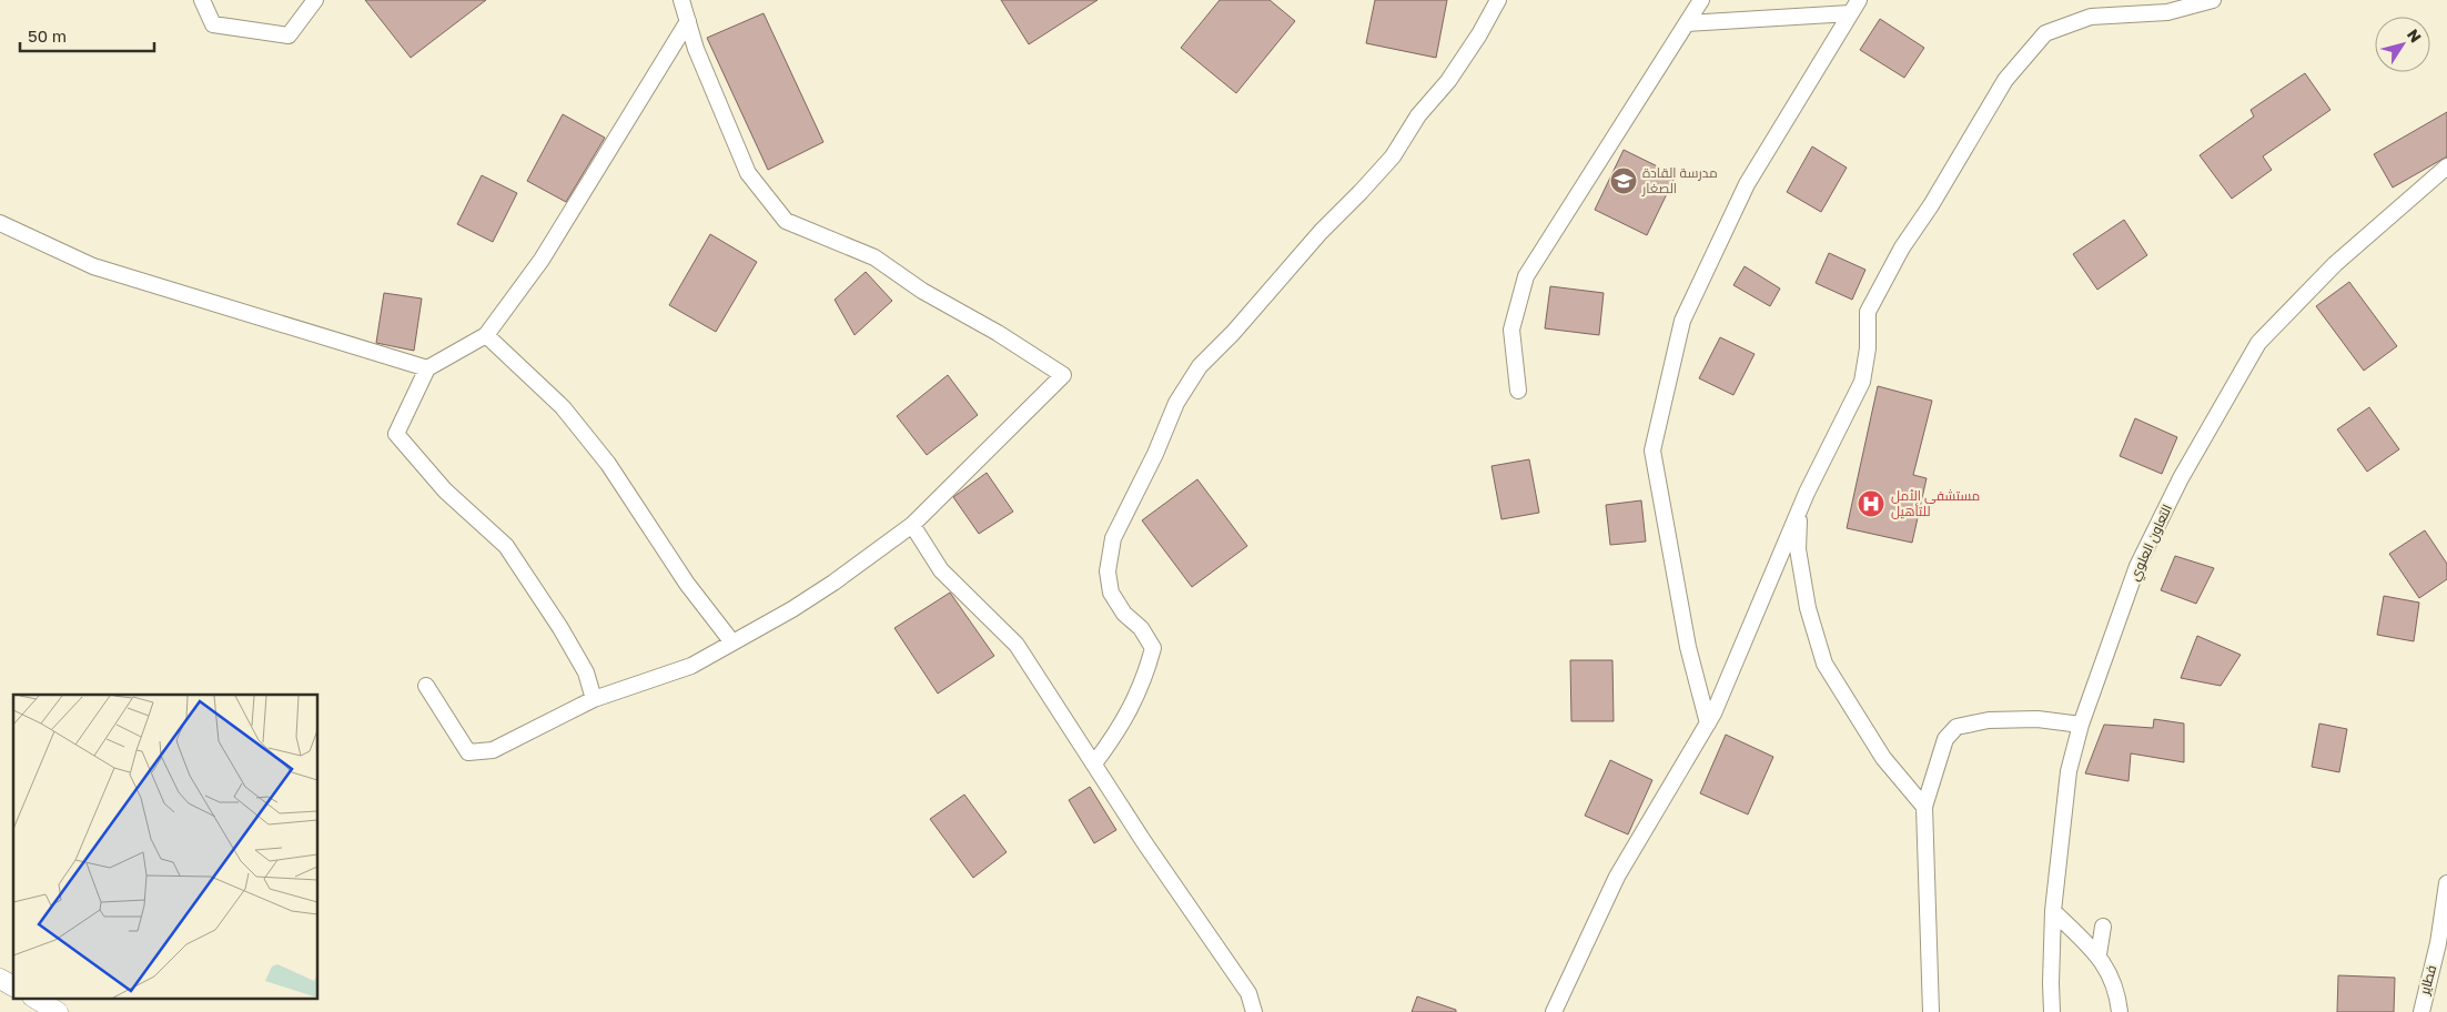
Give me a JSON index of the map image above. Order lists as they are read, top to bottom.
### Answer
{
  "streets": {
    "street": ["التعاون العلوي", "فطاير"]
  },
  "places": {
    "school or university": ["مدرسة القادة الصغار"],
    "hospital": ["مستشفى الأمل للتأهيل"]
  },
  "scale_bar": "50 m",
  "north": "top right"
}
